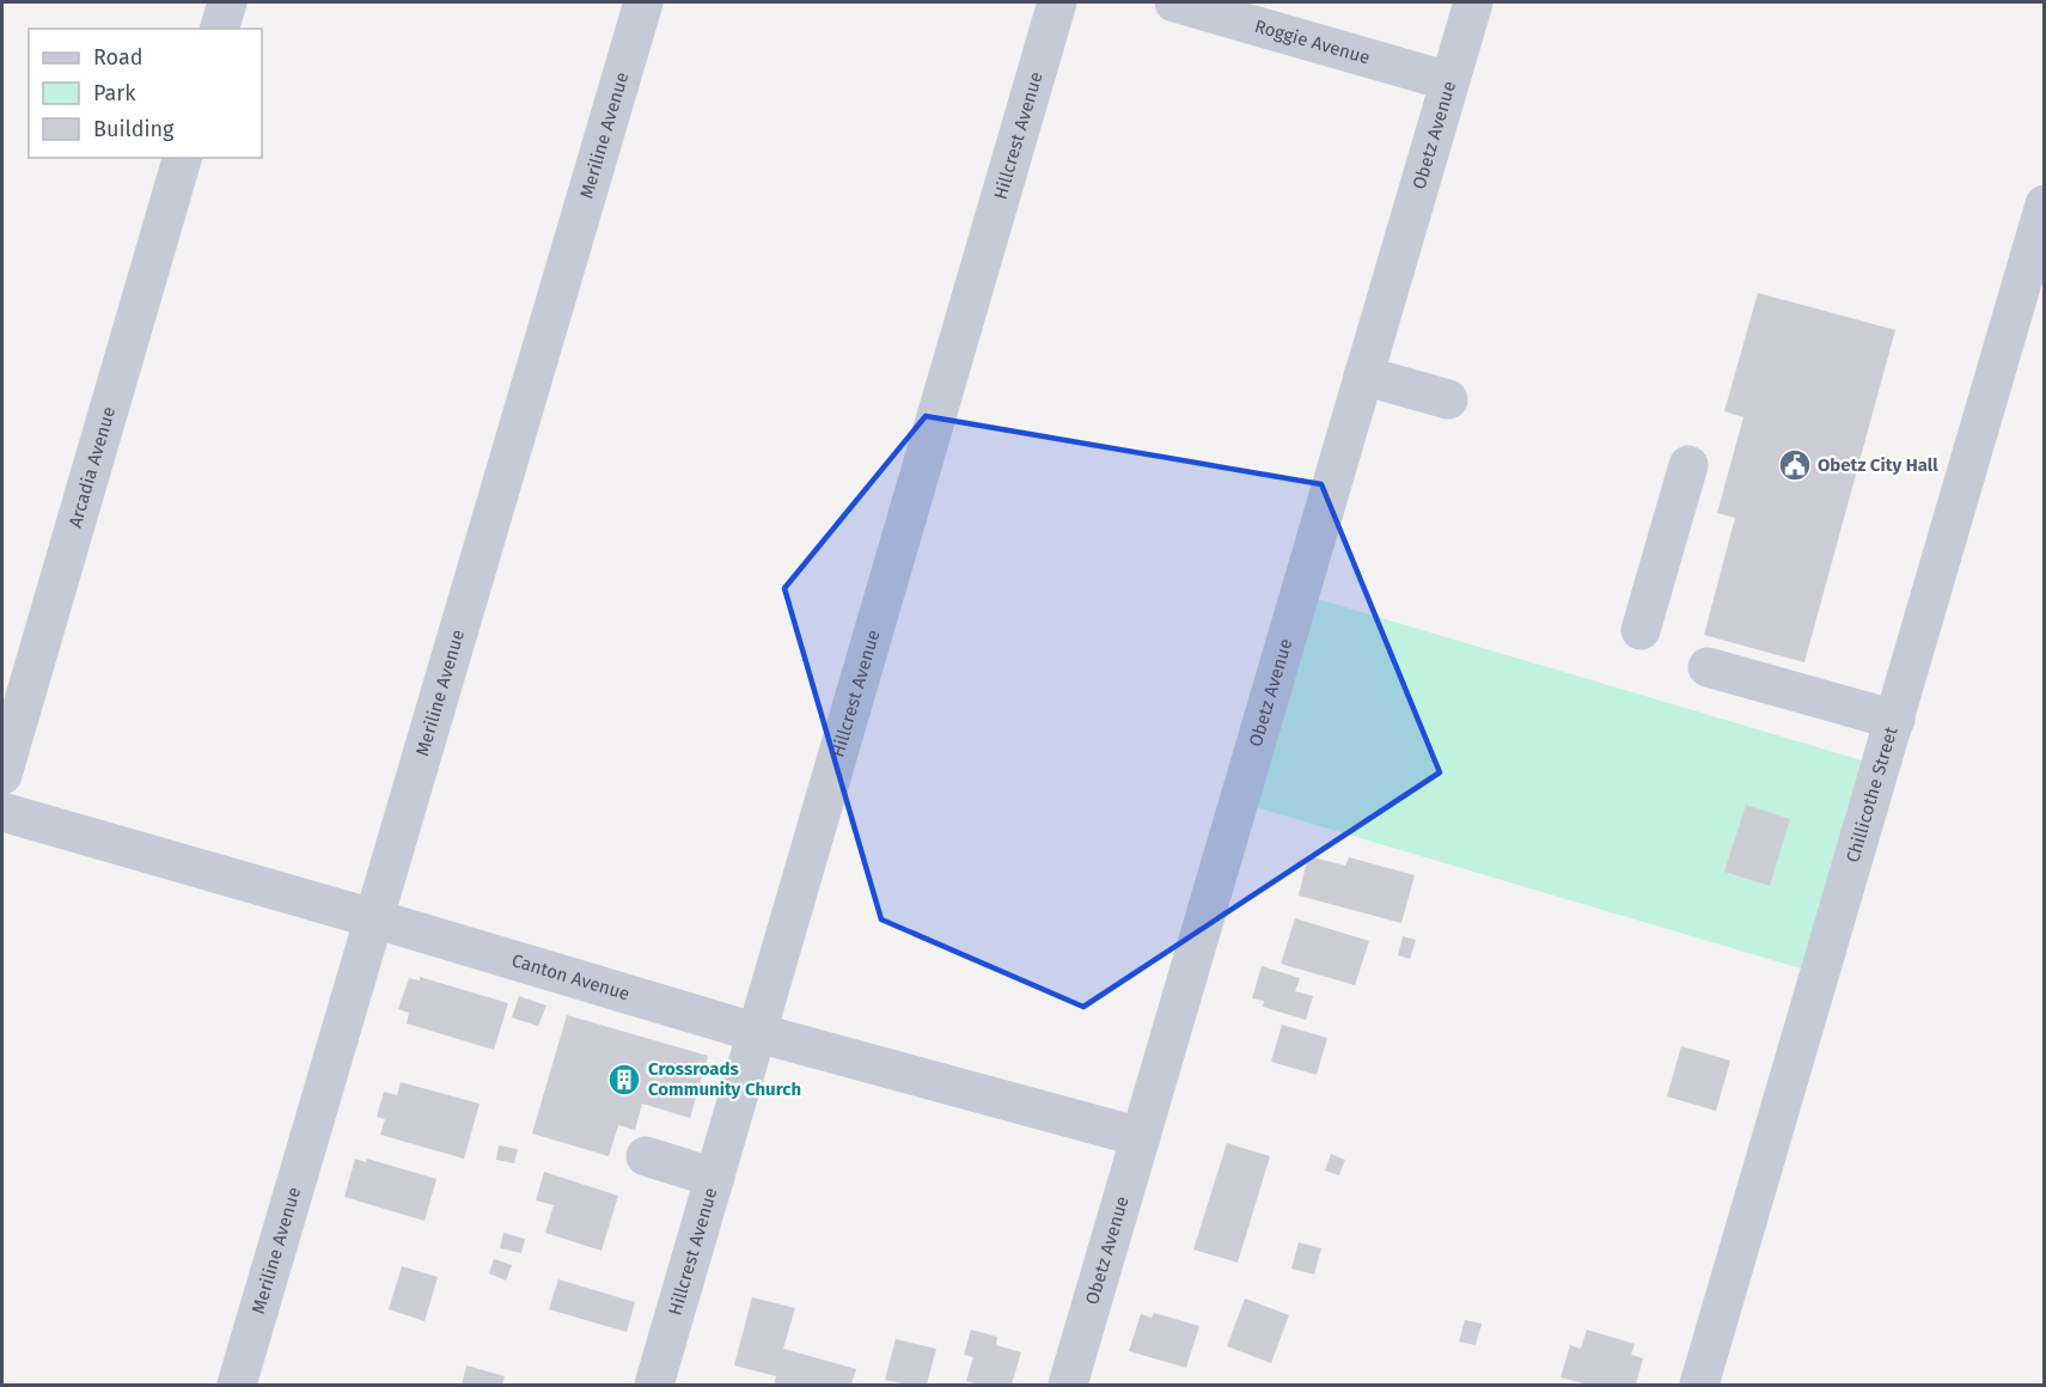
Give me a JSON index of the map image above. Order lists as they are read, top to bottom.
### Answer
{
  "streets": {
    "street": [
      "Roggie Avenue",
      "Hillcrest Avenue",
      "Meriline Avenue",
      "Obetz Avenue",
      "Arcadia Avenue",
      "Chillicothe Street",
      "Canton Avenue"
    ]
  },
  "crossings": [
    ["Roggie Avenue", "Obetz Avenue"],
    ["Hillcrest Avenue", "Canton Avenue"],
    ["Meriline Avenue", "Canton Avenue"],
    ["Obetz Avenue", "Canton Avenue"]
  ],
  "places": {
    "public building": ["Obetz City Hall"],
    "building": ["Crossroads Community Church"]
  },
  "legend": ["Road", "Park", "Building"]
}
